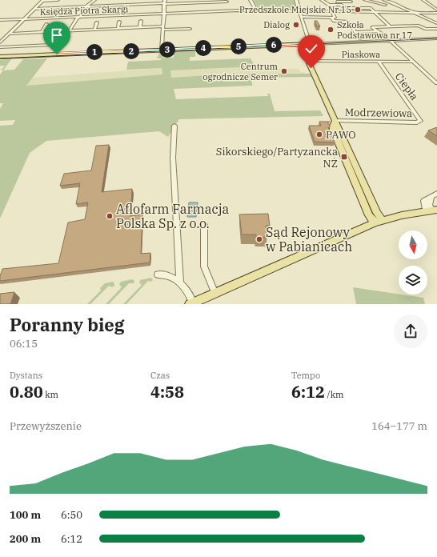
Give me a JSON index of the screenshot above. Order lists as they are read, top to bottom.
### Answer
{
  "streets": {
    "street": [
      "Księdza Piotra Skargi",
      "Piaskowa",
      "Ciepła",
      "Modrzewiowa"
    ]
  },
  "crossings": [
    ["Piaskowa", "Ciepła"],
    ["Ciepła", "Modrzewiowa"]
  ],
  "places": {
    "other": [
      "Przedszkole Miejskie Nr 15",
      "Dialog",
      "Szkoła Podstawowa nr 17",
      "Centrum ogrodnicze Semer",
      "PAWO",
      "Aflofarm Farmacja Polska Sp. z o.o.",
      "Sąd Rejonowy w Pabianicach"
    ],
    "transit": ["Sikorskiego/Partyzancka NŻ"]
  },
  "north": "bottom",
  "page": {
    "pins": [
      "6",
      "5",
      "4",
      "3",
      "2",
      "1"
    ],
    "heading": ["Poranny bieg", "06:15"],
    "stats": [
      ["Dystans", "0.80 km"],
      ["Czas", "4:58"],
      ["Tempo", "6:12 /km"]
    ],
    "chart": ["Przewyższenie", "164–177 m"],
    "list": [
      {
        "name": "100 m",
        "note": "6:50"
      },
      {
        "name": "200 m",
        "note": "6:12"
      }
    ]
  }
}
